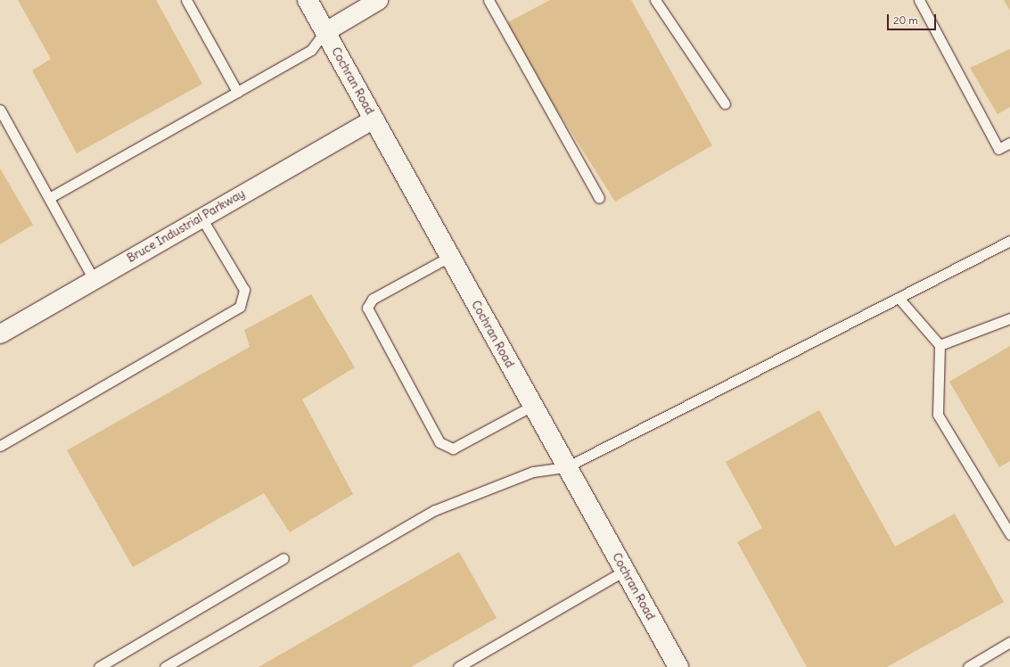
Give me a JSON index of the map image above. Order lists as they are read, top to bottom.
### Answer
{
  "streets": {
    "street": ["Cochran Road", "Bruce Industrial Parkway"]
  },
  "crossings": [
    ["Cochran Road", "Bruce Industrial Parkway"]
  ],
  "scale_bar": "20 m"
}
